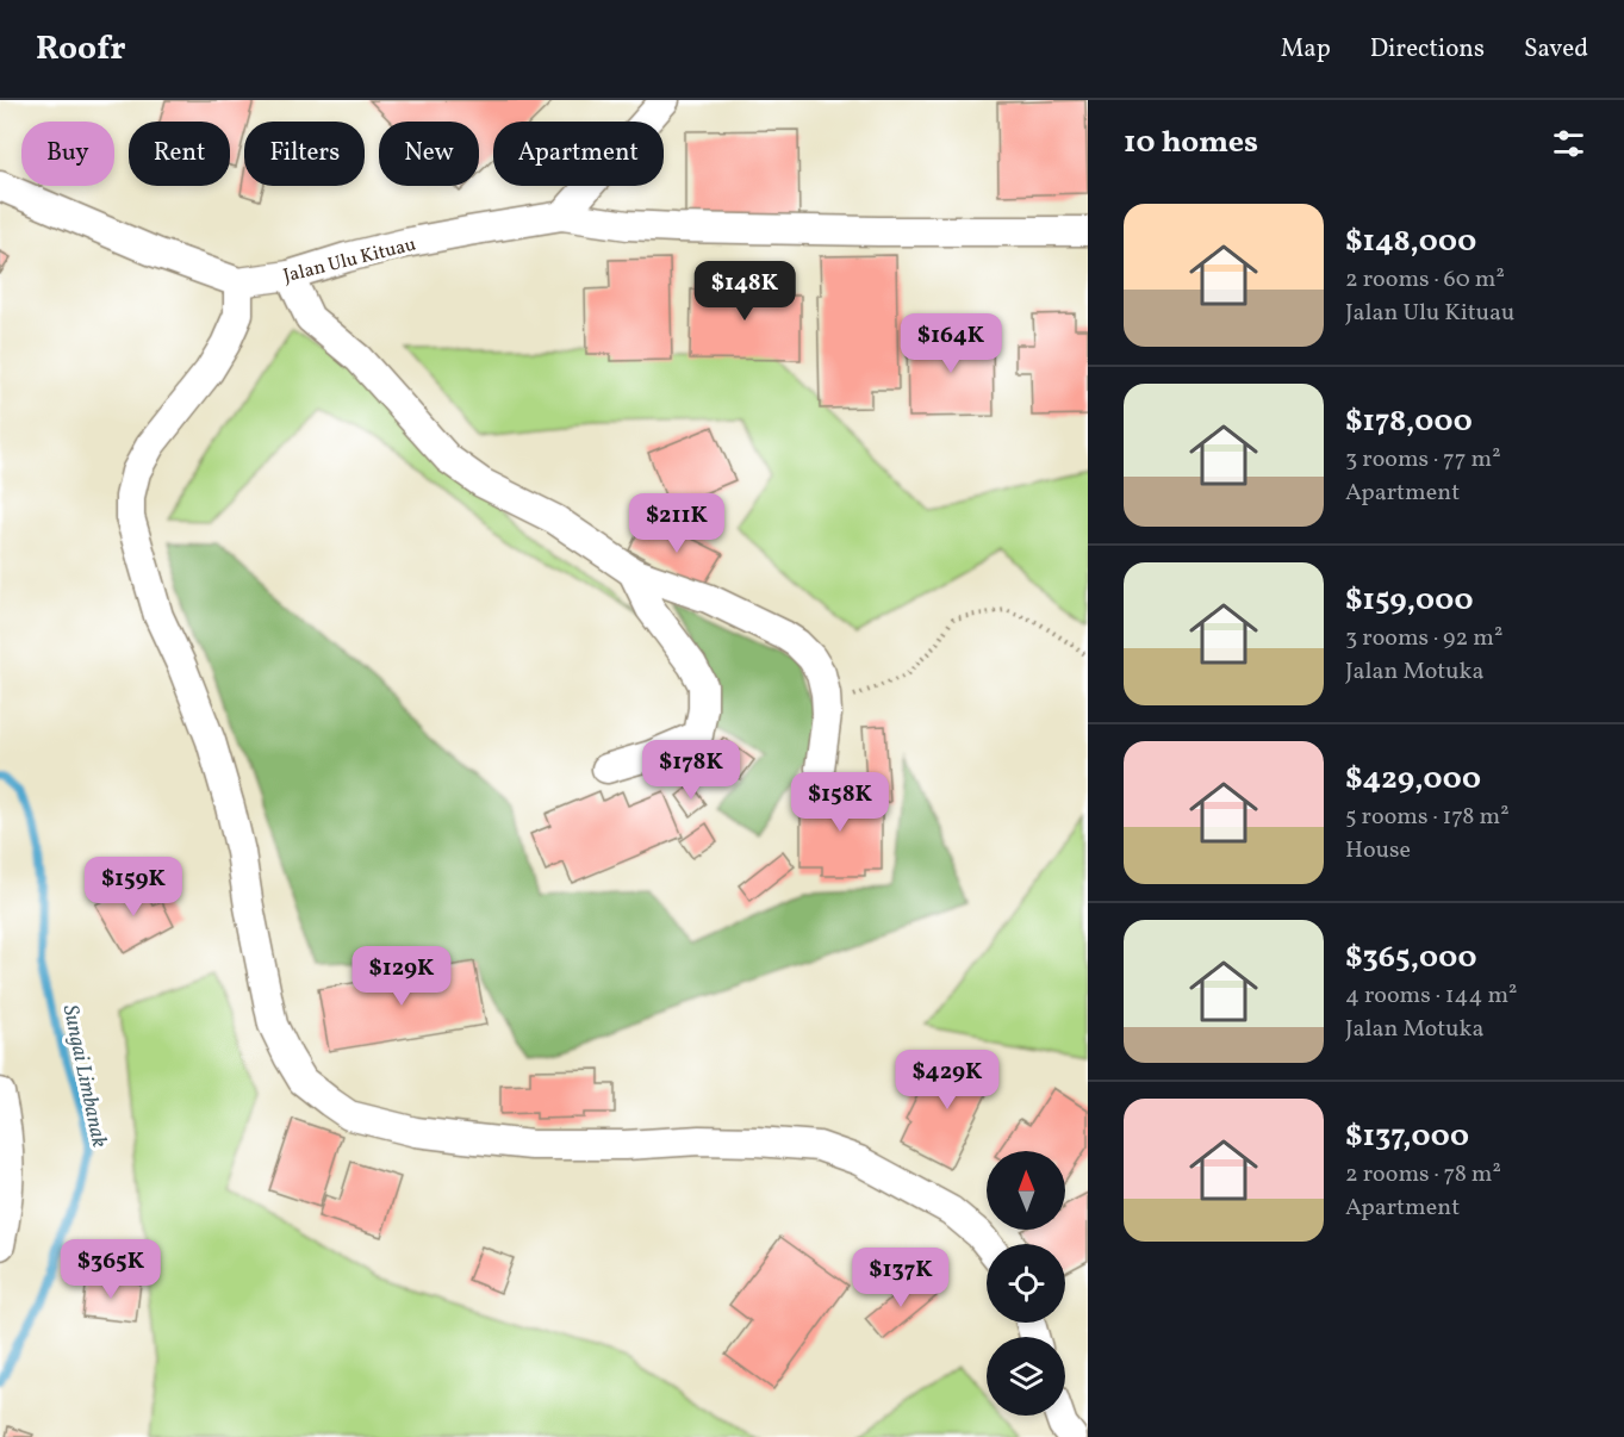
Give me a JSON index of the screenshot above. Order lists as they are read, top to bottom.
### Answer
{
  "streets": {
    "street": ["Jalan Ulu Kituau"]
  },
  "water": ["Sungai Limbanak"],
  "north": "top",
  "page": {
    "header": "Roofr",
    "nav": ["Map", "Directions", "Saved"],
    "heading": "10 homes",
    "chip": [
      "Buy",
      "Rent",
      "Filters",
      "New",
      "Apartment"
    ],
    "list": [
      {
        "name": "$148,000",
        "note": "2 rooms · 60 m² · Jalan Ulu Kituau"
      },
      {
        "name": "$178,000",
        "note": "3 rooms · 77 m² · Apartment"
      },
      {
        "name": "$159,000",
        "note": "3 rooms · 92 m² · Jalan Motuka"
      },
      {
        "name": "$429,000",
        "note": "5 rooms · 178 m² · House"
      },
      {
        "name": "$365,000",
        "note": "4 rooms · 144 m² · Jalan Motuka"
      },
      {
        "name": "$137,000",
        "note": "2 rooms · 78 m² · Apartment"
      }
    ],
    "price": [
      "$148K",
      "$164K",
      "$211K",
      "$178K",
      "$158K",
      "$159K",
      "$129K",
      "$429K",
      "$365K",
      "$137K"
    ]
  }
}
